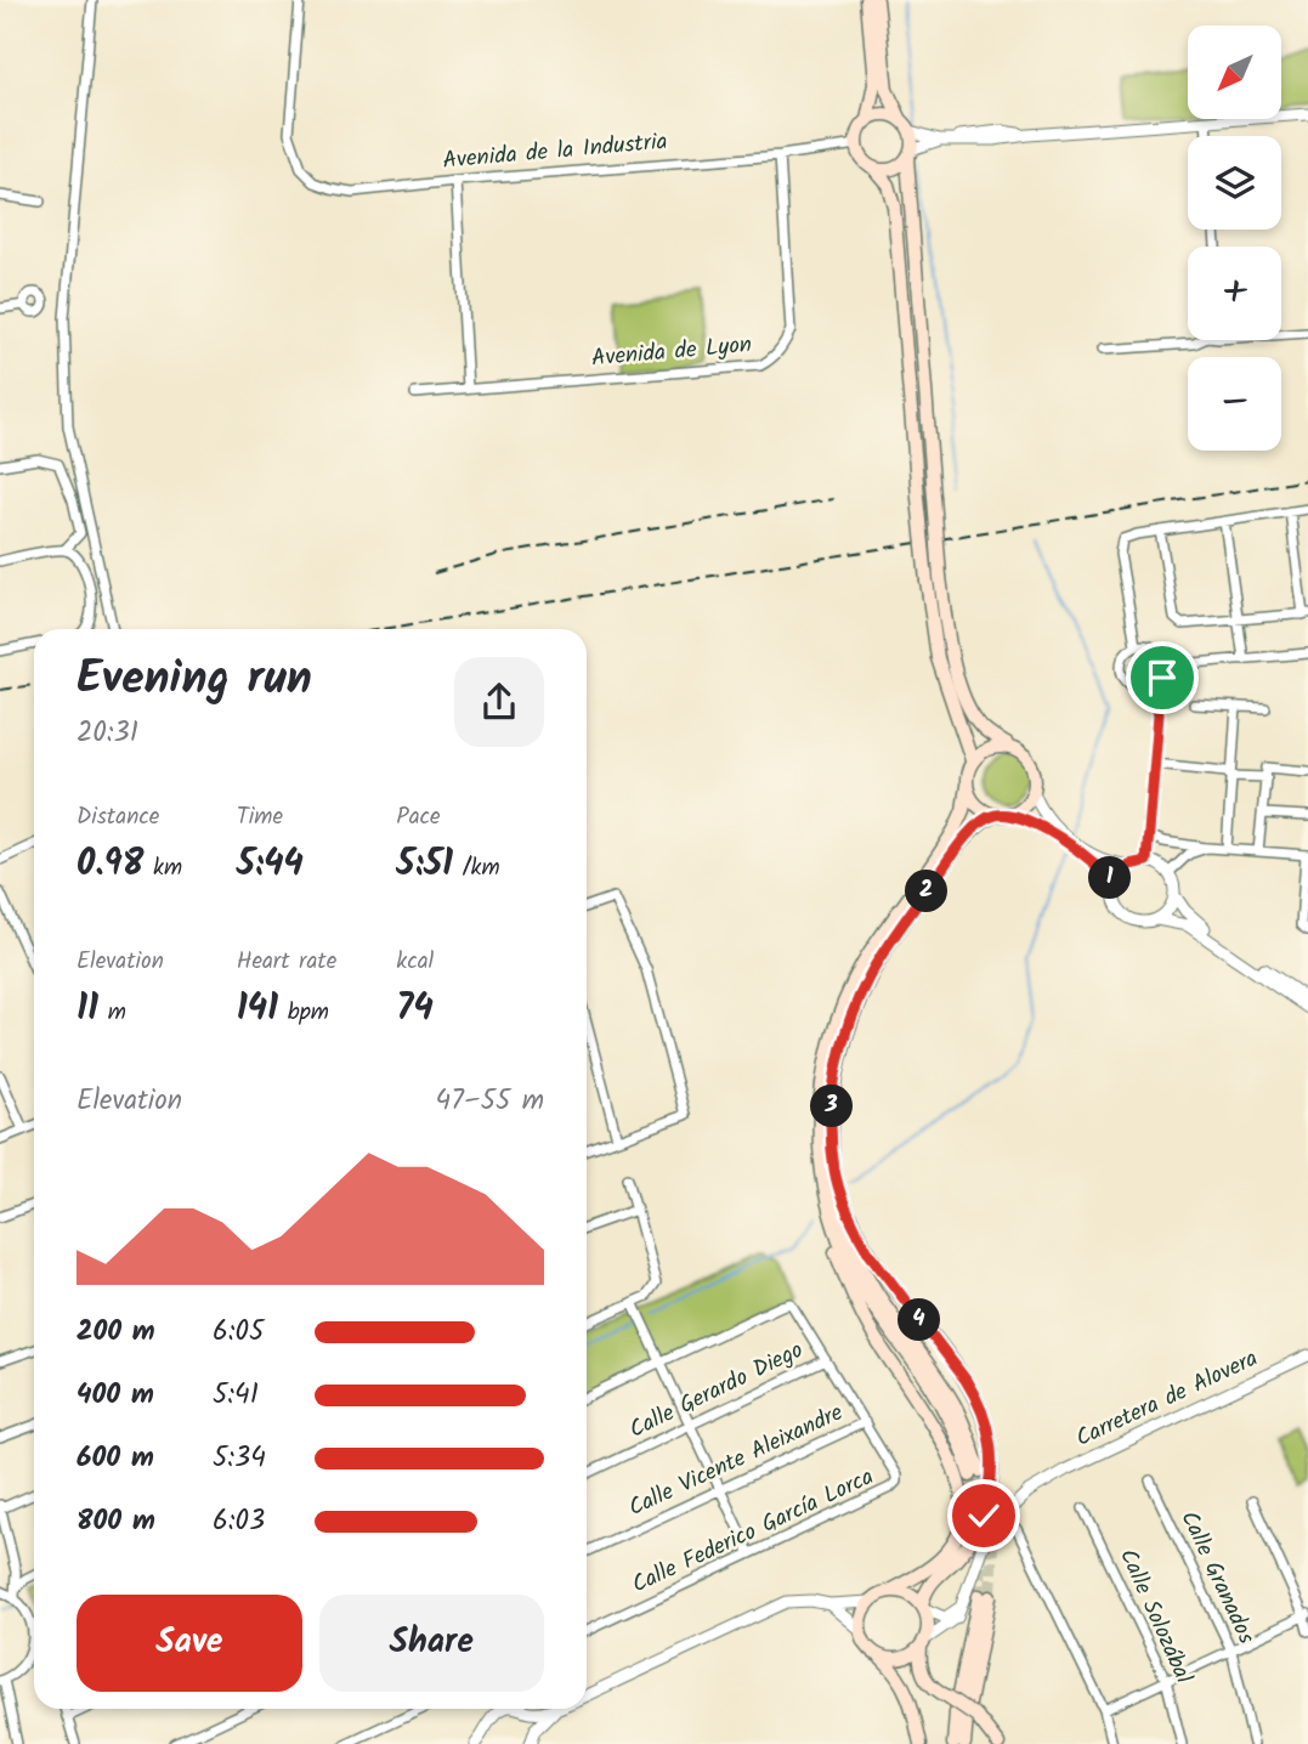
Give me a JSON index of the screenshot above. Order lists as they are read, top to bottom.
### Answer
{
  "streets": {
    "street": [
      "Avenida de la Industria",
      "Avenida de Lyon",
      "Calle Gerardo Diego",
      "Carretera de Alovera",
      "Calle Vicente Aleixandre",
      "Calle Federico García Lorca",
      "Calle Granados",
      "Calle Solozábal"
    ]
  },
  "crossings": [
    ["Avenida de la Industria", "Avenida de Lyon"],
    ["Calle Vicente Aleixandre", "Calle Federico García Lorca"]
  ],
  "north": "bottom left",
  "page": {
    "map_buttons": ["+", "−"],
    "heading": ["Evening run", "20:31"],
    "stats": [
      ["Distance", "0.98 km"],
      ["Time", "5:44"],
      ["Pace", "5:51 /km"],
      ["Elevation", "11 m"],
      ["Heart rate", "141 bpm"],
      ["kcal", "74"]
    ],
    "pins": [
      "1",
      "2",
      "3",
      "4"
    ],
    "chart": ["Elevation", "47–55 m"],
    "list": [
      {
        "name": "200 m",
        "note": "6:05"
      },
      {
        "name": "400 m",
        "note": "5:41"
      },
      {
        "name": "600 m",
        "note": "5:34"
      },
      {
        "name": "800 m",
        "note": "6:03"
      }
    ],
    "buttons": ["Save", "Share"]
  }
}
